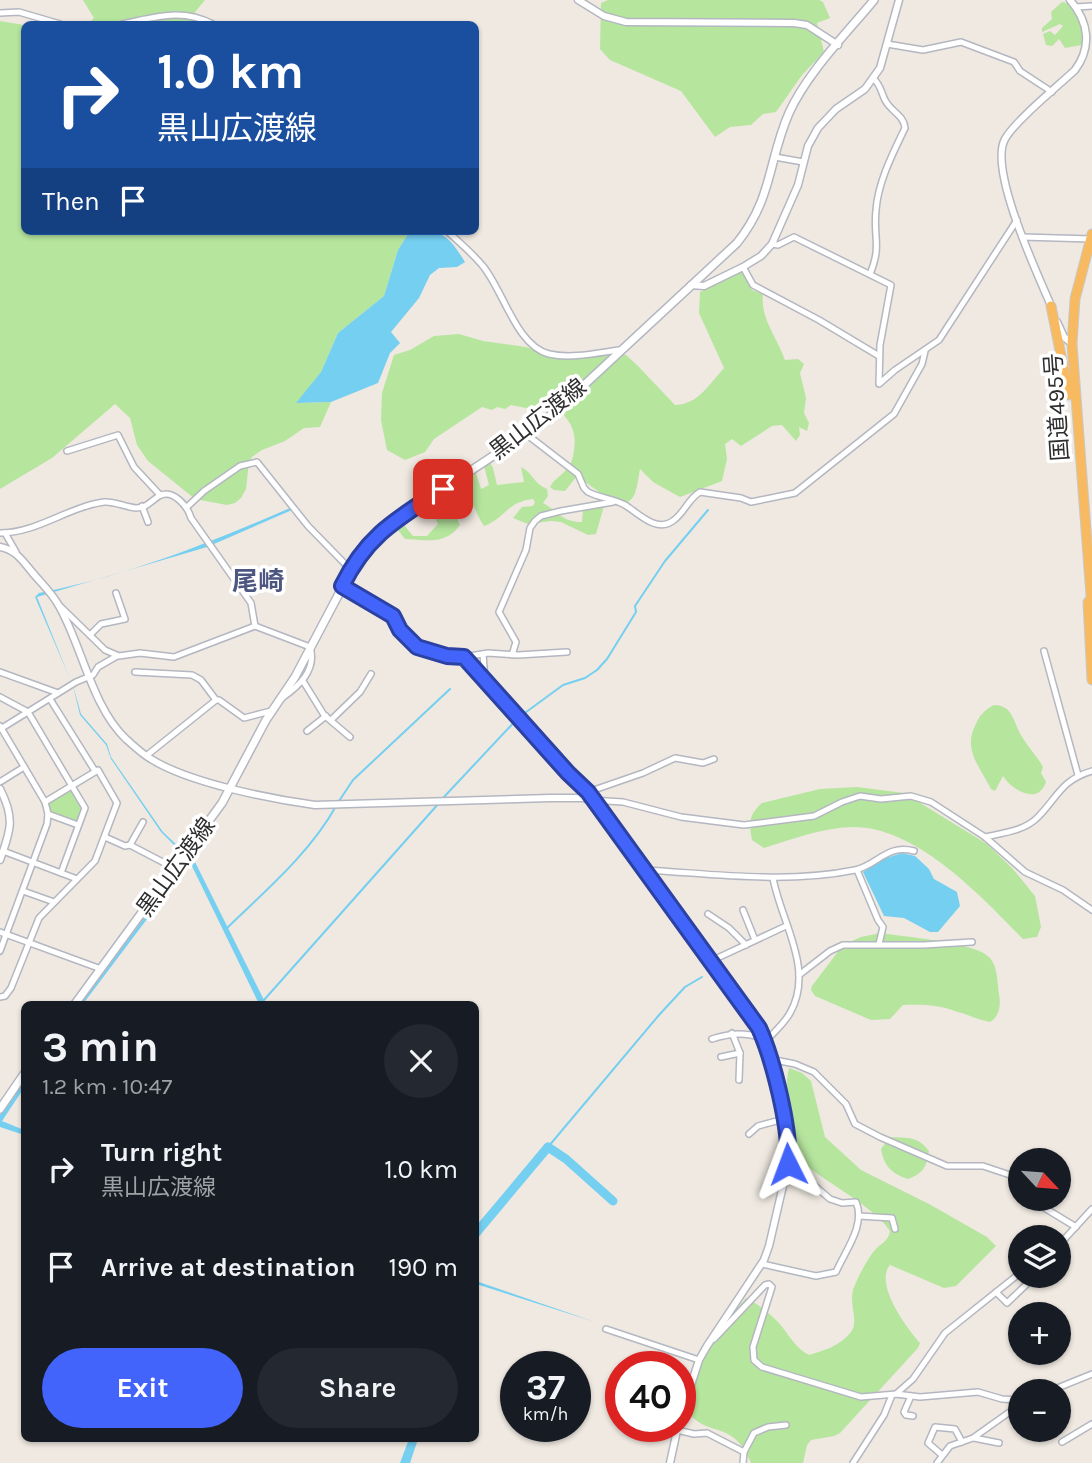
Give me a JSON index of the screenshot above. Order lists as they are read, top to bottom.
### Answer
{
  "streets": {
    "highway": ["国道495号"],
    "main road": ["黒山広渡線"]
  },
  "districts": ["尾崎"],
  "north": "bottom right",
  "page": {
    "turn": ["1.0 km", "黒山広渡線"],
    "then": "Then",
    "heading": ["3 min", "1.2 km · 10:47"],
    "list": [
      {
        "name": "Turn right",
        "note": "黒山広渡線",
        "value": "1.0 km"
      },
      {
        "name": "Arrive at destination",
        "value": "190 m"
      }
    ],
    "map_buttons": ["+", "−"],
    "buttons": ["Exit", "Share"],
    "speed": "37 km/h",
    "limit": "40"
  }
}
